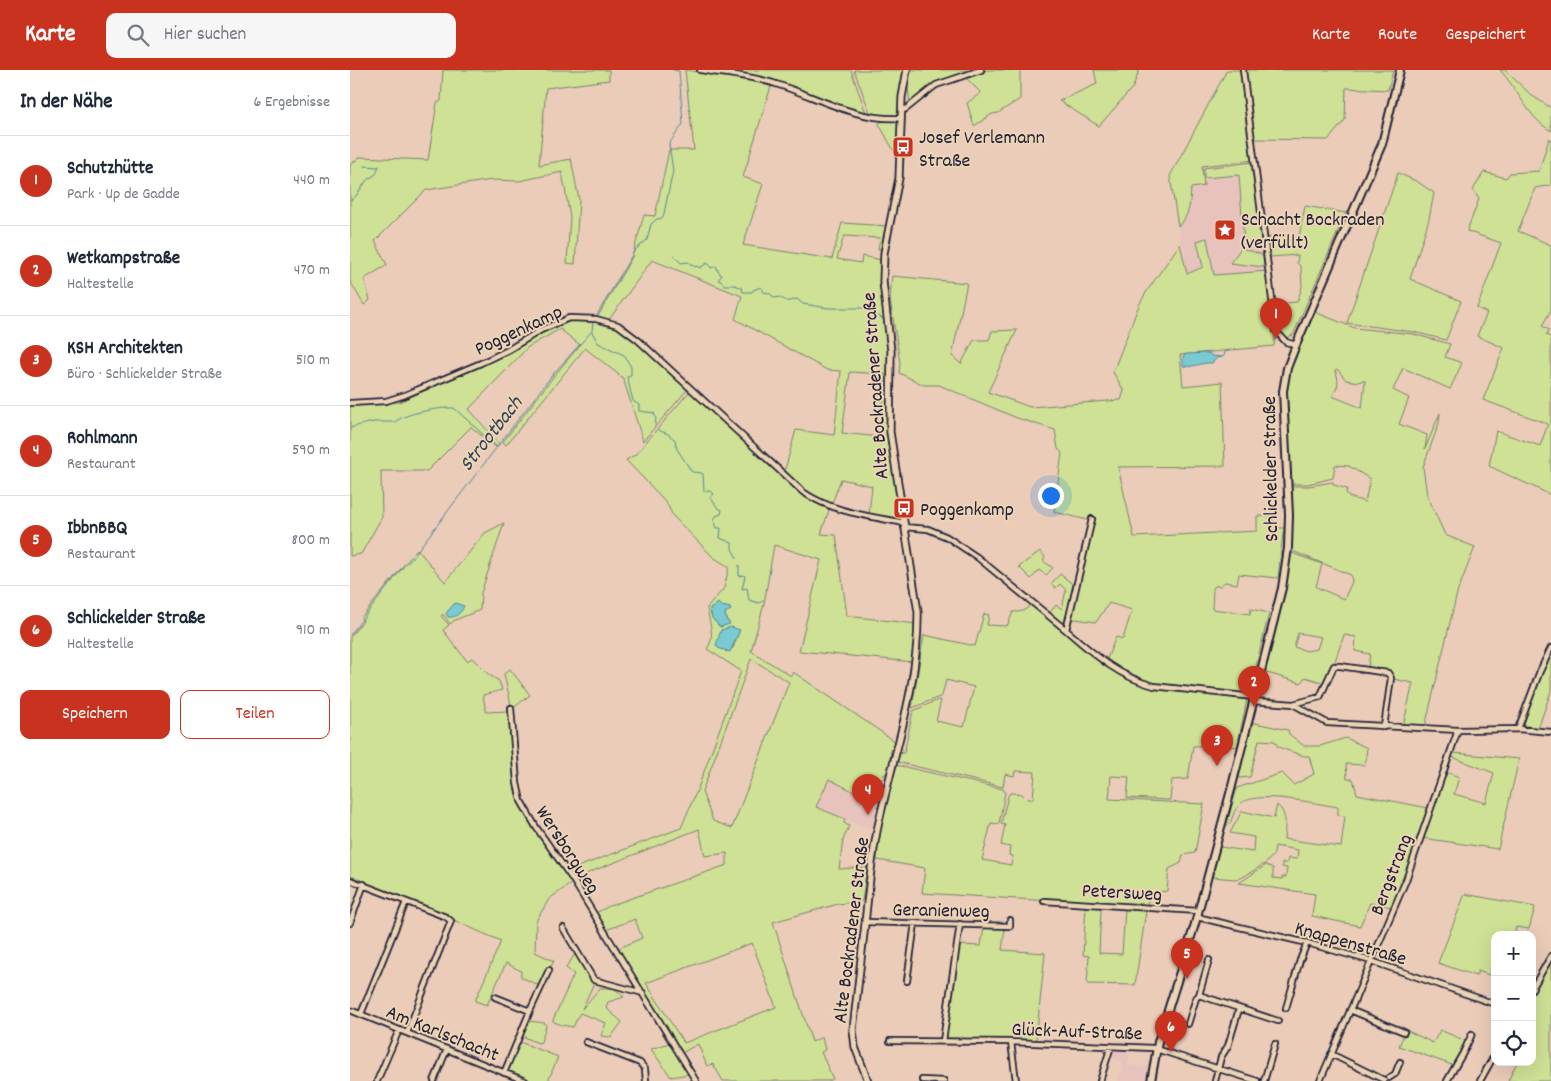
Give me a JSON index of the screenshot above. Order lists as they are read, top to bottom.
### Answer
{
  "streets": {
    "main road": ["Schlickelder Straße"],
    "street": [
      "Poggenkamp",
      "Alte Bockradener Straße",
      "Wersborgweg",
      "Bergstrang",
      "Petersweg",
      "Geranienweg",
      "Knappenstraße",
      "Glück-Auf-Straße",
      "Am Karlschacht"
    ]
  },
  "crossings": [
    ["Poggenkamp", "Alte Bockradener Straße"],
    ["Poggenkamp", "Schlickelder Straße"],
    ["Alte Bockradener Straße", "Geranienweg"],
    ["Schlickelder Straße", "Petersweg"],
    ["Schlickelder Straße", "Knappenstraße"],
    ["Schlickelder Straße", "Glück-Auf-Straße"],
    ["Bergstrang", "Knappenstraße"],
    ["Petersweg", "Knappenstraße"]
  ],
  "water": ["Strootbach"],
  "places": {
    "bus stop": ["Josef Verlemann Straße", "Poggenkamp"],
    "place": ["Schacht Bockraden (verfüllt)"]
  },
  "page": {
    "header": "Karte",
    "search": "Hier suchen",
    "nav": ["Karte", "Route", "Gespeichert"],
    "heading": ["In der Nähe", "6 Ergebnisse"],
    "list": [
      {
        "mark": "1",
        "name": "Schutzhütte",
        "note": "Park · Up de Gadde",
        "value": "440 m"
      },
      {
        "mark": "2",
        "name": "Wetkampstraße",
        "note": "Haltestelle",
        "value": "470 m"
      },
      {
        "mark": "3",
        "name": "KSH Architekten",
        "note": "Büro · Schlickelder Straße",
        "value": "510 m"
      },
      {
        "mark": "4",
        "name": "Rohlmann",
        "note": "Restaurant",
        "value": "590 m"
      },
      {
        "mark": "5",
        "name": "IbbnBBQ",
        "note": "Restaurant",
        "value": "800 m"
      },
      {
        "mark": "6",
        "name": "Schlickelder Straße",
        "note": "Haltestelle",
        "value": "910 m"
      }
    ],
    "pins": [
      "1",
      "2",
      "3",
      "4",
      "5",
      "6"
    ],
    "buttons": ["Speichern", "Teilen"],
    "map_buttons": ["+", "−"]
  }
}
